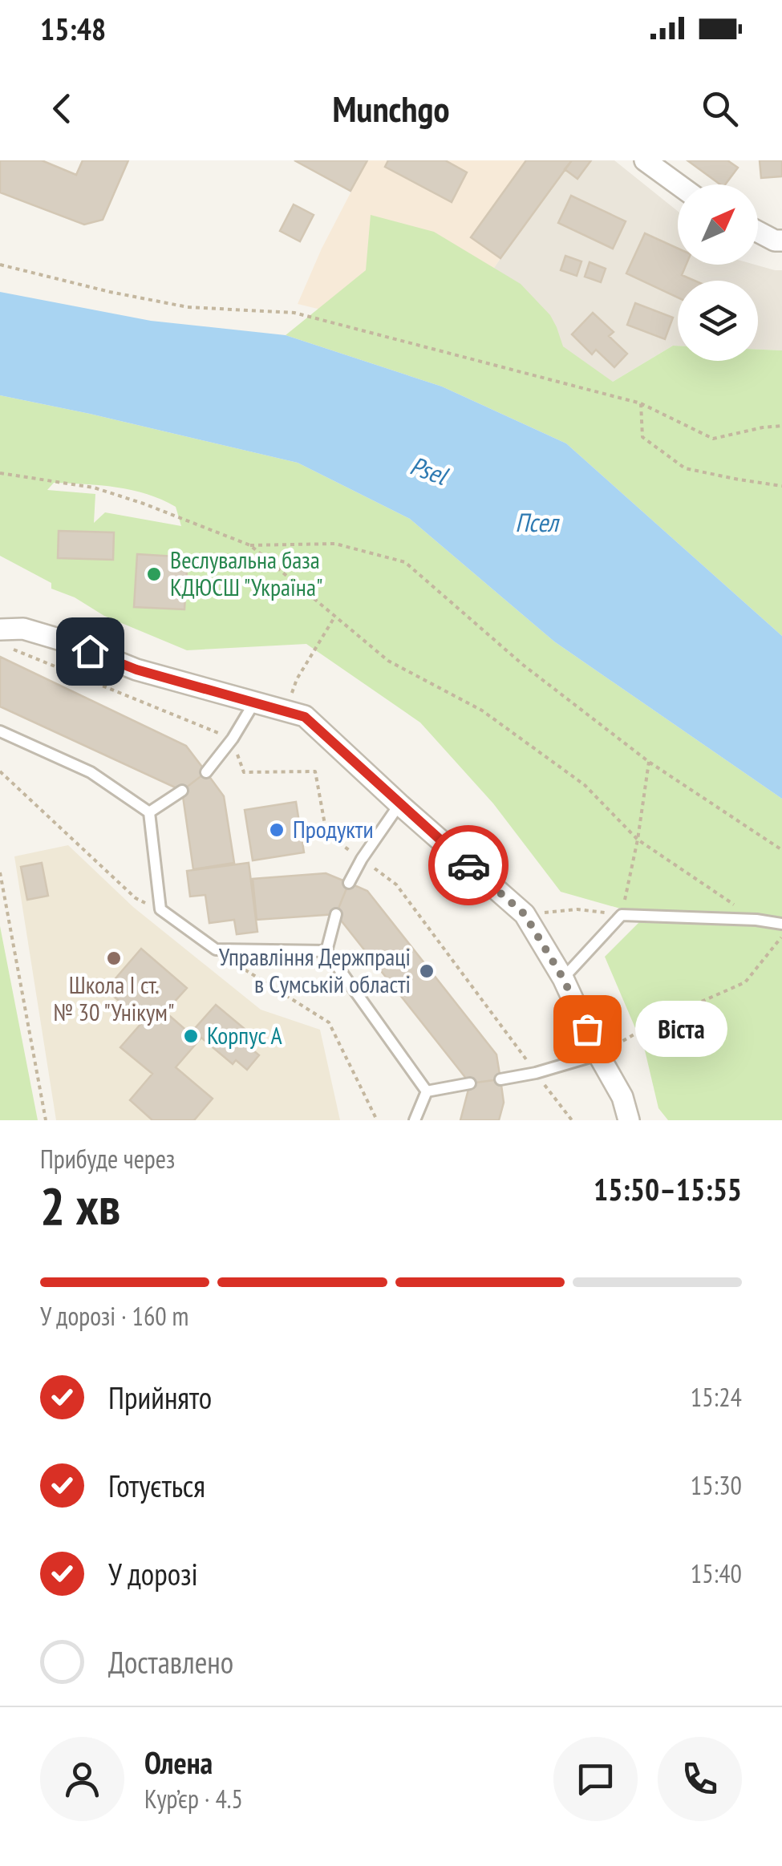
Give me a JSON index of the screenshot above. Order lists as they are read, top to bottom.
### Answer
{
  "water": ["Psel", "Псел"],
  "places": [
    "Веслувальна база КДЮСШ \"Україна\"",
    "Продукти",
    "Школа І ст. № 30 \"Унікум\"",
    "Управління Держпраці в Сумській області",
    "Віста",
    "Корпус А"
  ],
  "north": "top right",
  "page": {
    "status": "15:48",
    "header": "Munchgo",
    "bubble": "Віста",
    "heading": ["2 хв", "Прибуде через", "15:50–15:55"],
    "panel": ["Олена", "Кур’єр · 4.5"],
    "bar": "У дорозі · 160 m",
    "list": [
      ["Прийнято", "15:24"],
      ["Готується", "15:30"],
      ["У дорозі", "15:40"],
      "Доставлено"
    ]
  }
}
